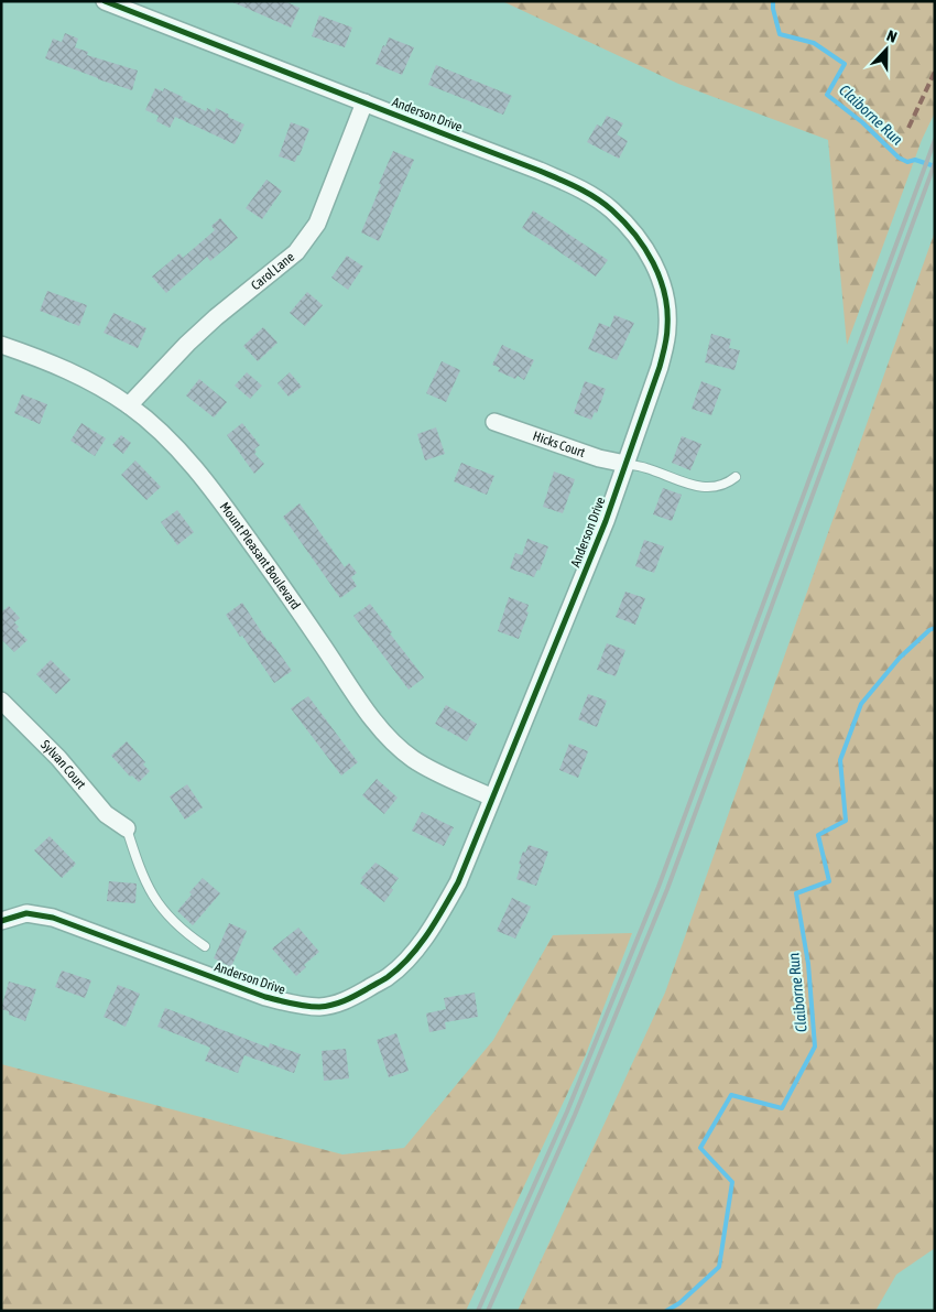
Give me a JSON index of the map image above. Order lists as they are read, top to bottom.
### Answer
{
  "streets": {
    "street": [
      "Anderson Drive",
      "Carol Lane",
      "Hicks Court",
      "Mount Pleasant Boulevard",
      "Sylvan Court"
    ]
  },
  "crossings": [
    ["Anderson Drive", "Carol Lane"],
    ["Anderson Drive", "Hicks Court"],
    ["Anderson Drive", "Mount Pleasant Boulevard"],
    ["Carol Lane", "Mount Pleasant Boulevard"]
  ],
  "water": ["Claiborne Run"],
  "north": "top"
}
